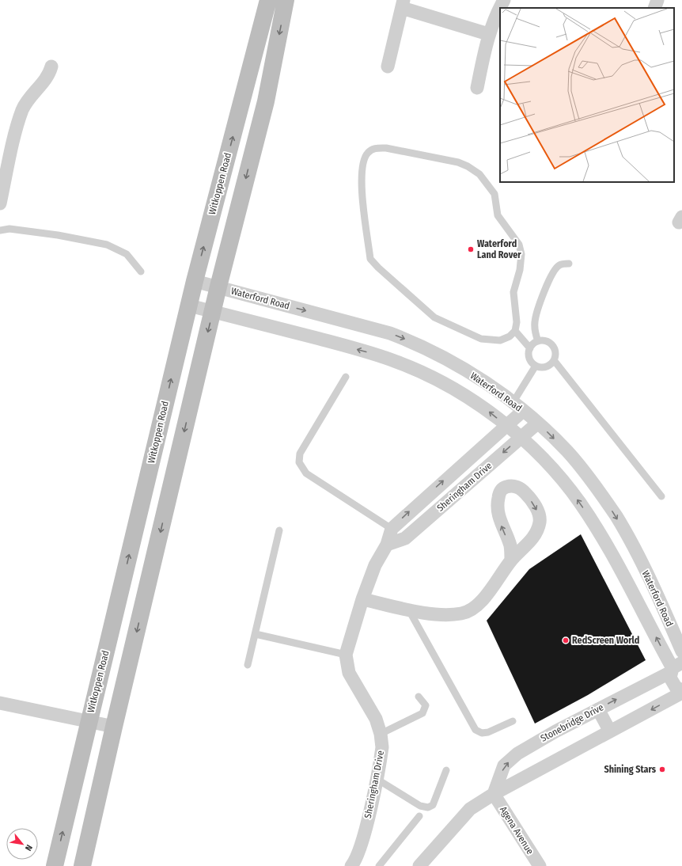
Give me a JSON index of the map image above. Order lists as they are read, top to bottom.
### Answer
{
  "streets": {
    "main road": ["Witkoppen Road"],
    "street": [
      "Waterford Road",
      "Sheringham Drive",
      "Stonebridge Drive",
      "Agena Avenue"
    ]
  },
  "crossings": [
    ["Witkoppen Road", "Waterford Road"],
    ["Waterford Road", "Sheringham Drive"],
    ["Waterford Road", "Stonebridge Drive"],
    ["Stonebridge Drive", "Agena Avenue"]
  ],
  "places": ["Waterford Land Rover", "RedScreen World", "Shining Stars"],
  "north": "bottom right"
}
